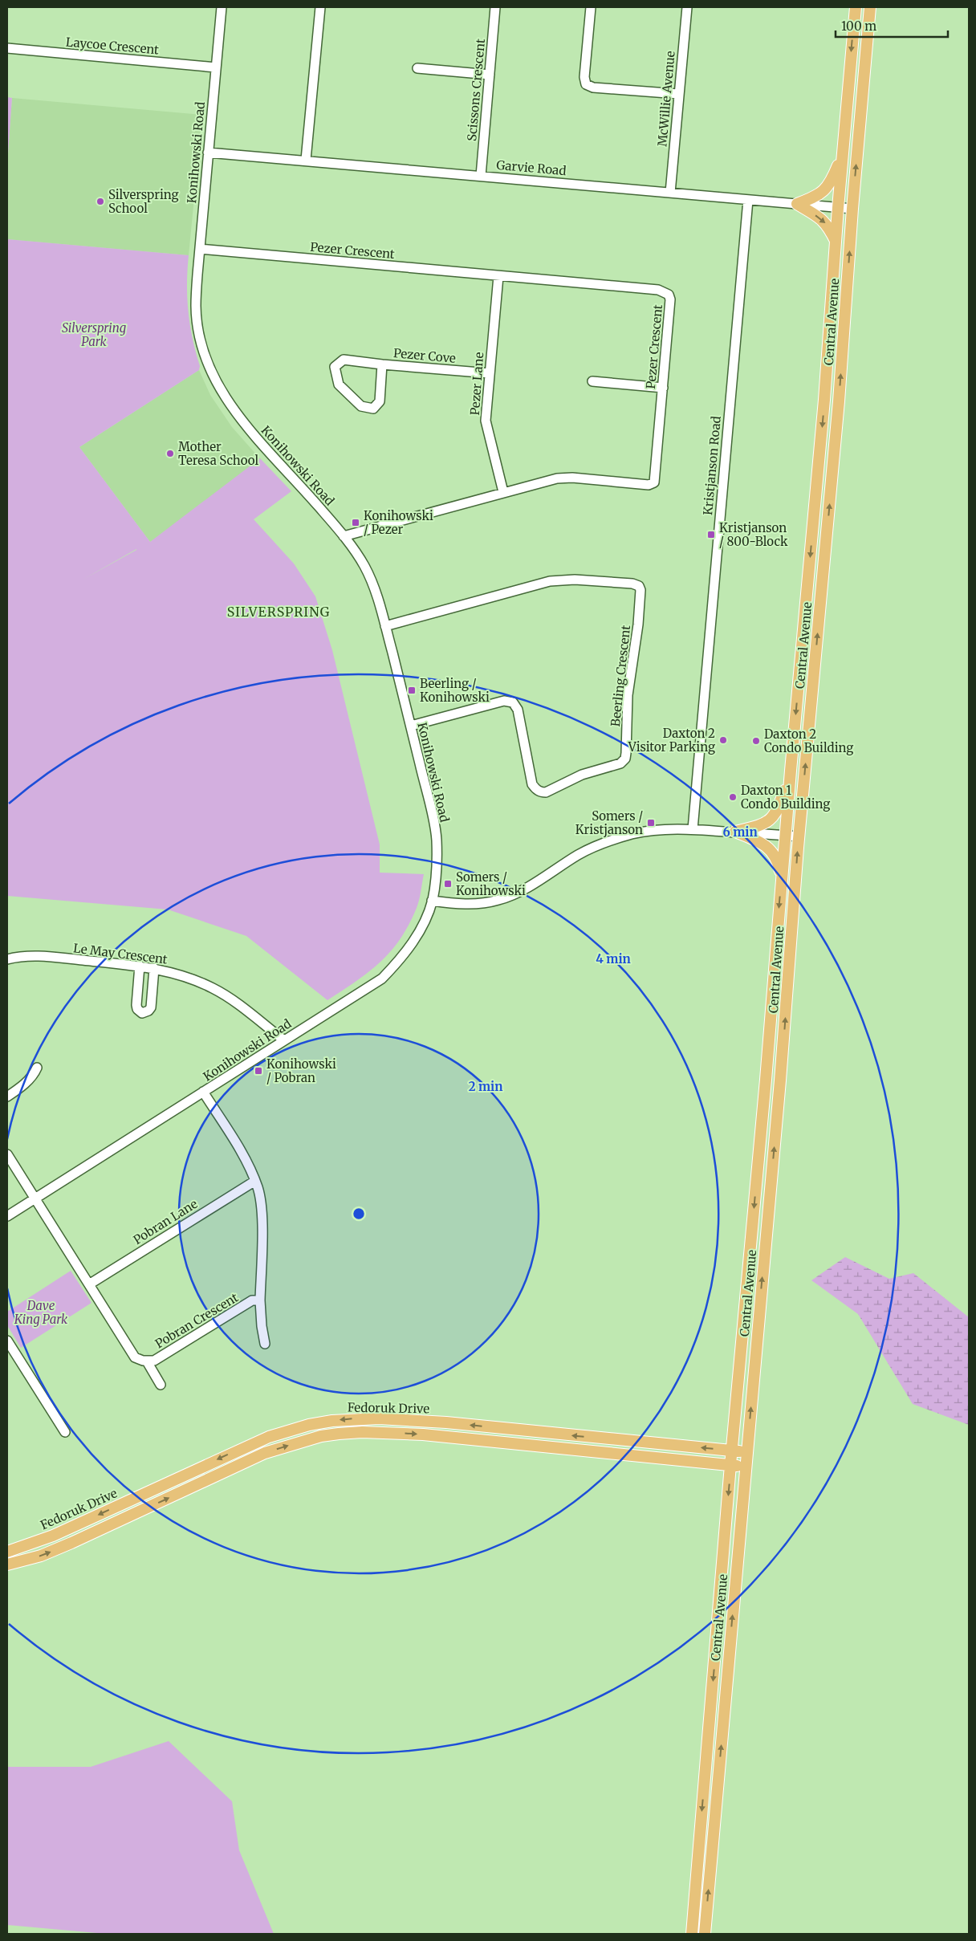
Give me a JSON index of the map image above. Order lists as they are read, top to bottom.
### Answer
{
  "streets": {
    "main road": ["Central Avenue", "Fedoruk Drive"],
    "street": [
      "Laycoe Crescent",
      "Scissons Crescent",
      "McWillie Avenue",
      "Konihowski Road",
      "Garvie Road",
      "Pezer Crescent",
      "Pezer Cove",
      "Pezer Lane",
      "Kristjanson Road",
      "Beerling Crescent",
      "Le May Crescent",
      "Pobran Lane",
      "Pobran Crescent"
    ]
  },
  "crossings": [
    ["Laycoe Crescent", "Konihowski Road"],
    ["Scissons Crescent", "Garvie Road"],
    ["McWillie Avenue", "Garvie Road"],
    ["Konihowski Road", "Garvie Road"],
    ["Konihowski Road", "Pezer Crescent"],
    ["Konihowski Road", "Beerling Crescent"],
    ["Konihowski Road", "Le May Crescent"],
    ["Konihowski Road", "Pobran Crescent"],
    ["Garvie Road", "Central Avenue"],
    ["Garvie Road", "Kristjanson Road"],
    ["Pezer Crescent", "Pezer Lane"],
    ["Central Avenue", "Fedoruk Drive"],
    ["Pezer Cove", "Pezer Lane"],
    ["Pobran Lane", "Pobran Crescent"]
  ],
  "districts": ["SILVERSPRING"],
  "parks": ["Silverspring Park", "Dave King Park"],
  "places": {
    "other": [
      "Silverspring School",
      "Mother Teresa School",
      "Daxton 2 Visitor Parking",
      "Daxton 2 Condo Building",
      "Daxton 1 Condo Building"
    ],
    "transit": [
      "Konihowski / Pezer",
      "Kristjanson / 800-Block",
      "Beerling / Konihowski",
      "Somers / Kristjanson",
      "Somers / Konihowski",
      "Konihowski / Pobran"
    ]
  },
  "scale_bar": "100 m",
  "rings": ["6 min", "4 min", "2 min"]
}
